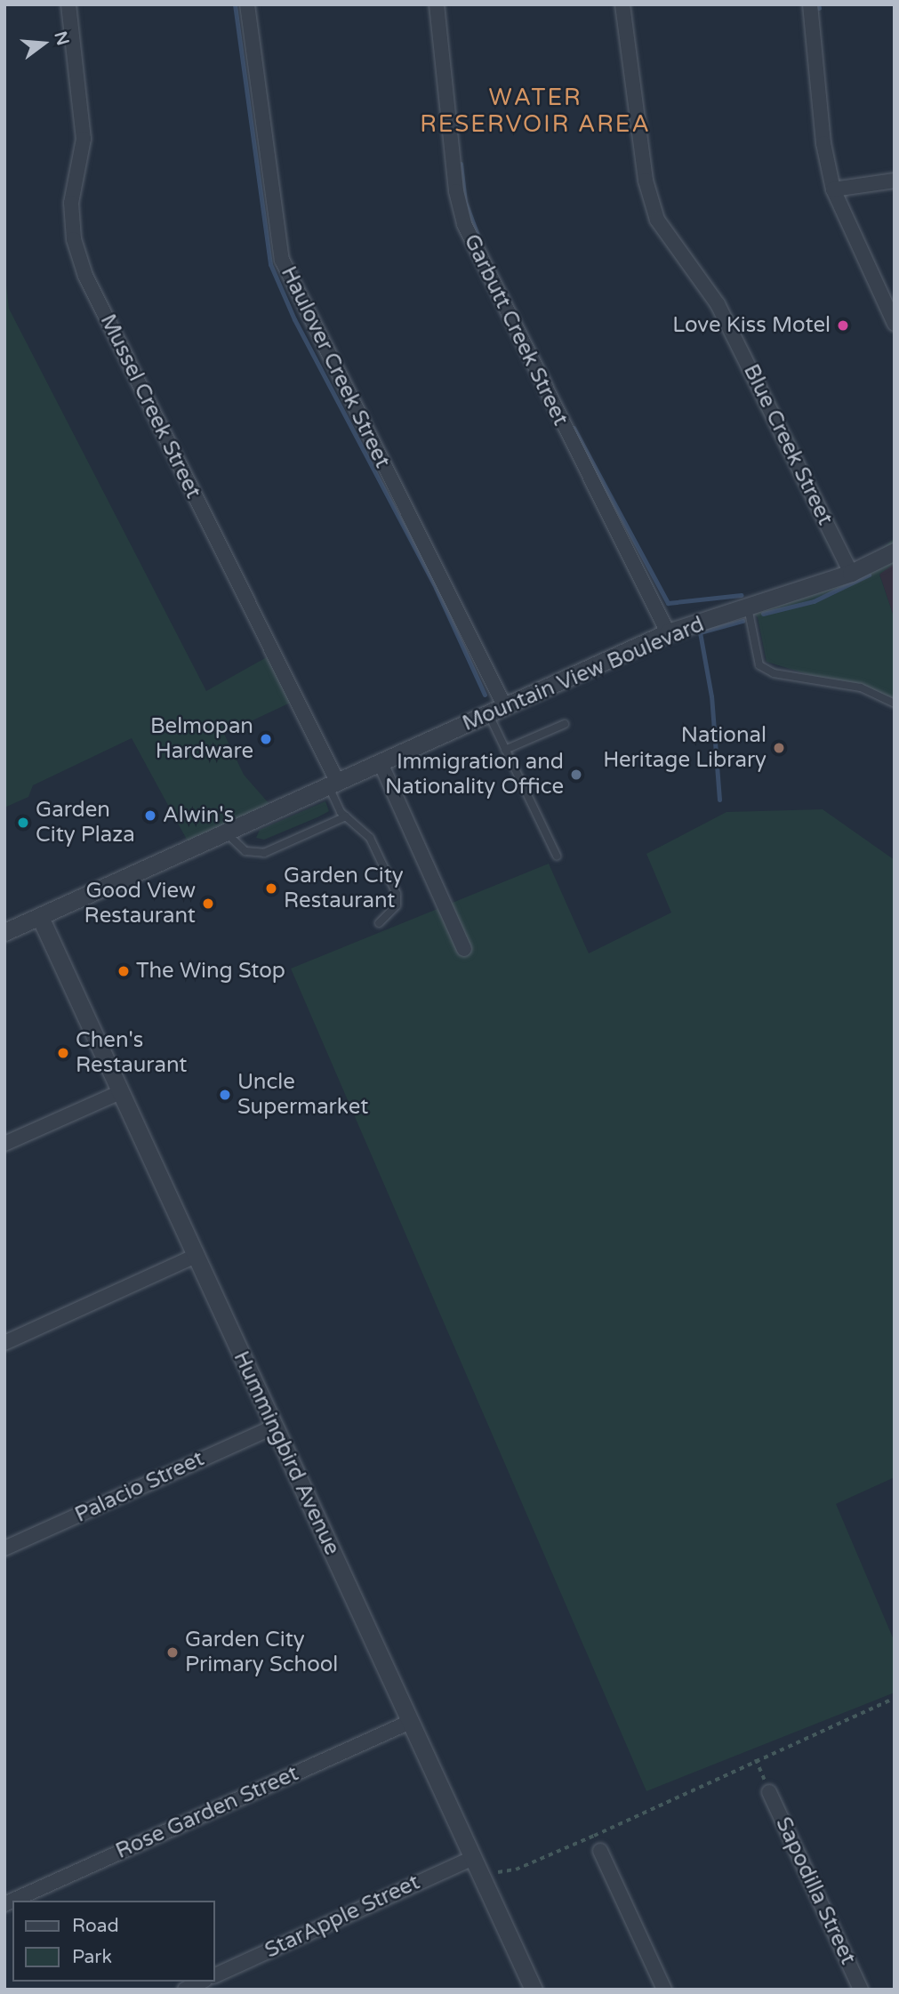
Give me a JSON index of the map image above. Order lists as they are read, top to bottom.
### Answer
{
  "streets": {
    "street": [
      "Garbutt Creek Street",
      "Haulover Creek Street",
      "Mussel Creek Street",
      "Blue Creek Street",
      "Mountain View Boulevard",
      "Hummingbird Avenue",
      "Palacio Street",
      "Rose Garden Street",
      "Sapodilla Street",
      "StarApple Street"
    ]
  },
  "crossings": [
    ["Garbutt Creek Street", "Mountain View Boulevard"],
    ["Haulover Creek Street", "Mountain View Boulevard"],
    ["Mussel Creek Street", "Mountain View Boulevard"],
    ["Blue Creek Street", "Mountain View Boulevard"],
    ["Mountain View Boulevard", "Hummingbird Avenue"],
    ["Hummingbird Avenue", "Palacio Street"],
    ["Hummingbird Avenue", "Rose Garden Street"],
    ["Hummingbird Avenue", "StarApple Street"]
  ],
  "districts": ["WATER RESERVOIR AREA"],
  "places": [
    "Love Kiss Motel",
    "Belmopan Hardware",
    "National Heritage Library",
    "Immigration and Nationality Office",
    "Alwin's",
    "Garden City Plaza",
    "Garden City Restaurant",
    "Good View Restaurant",
    "The Wing Stop",
    "Chen's Restaurant",
    "Uncle Supermarket",
    "Garden City Primary School"
  ],
  "legend": ["Road", "Park"],
  "north": "right"
}
